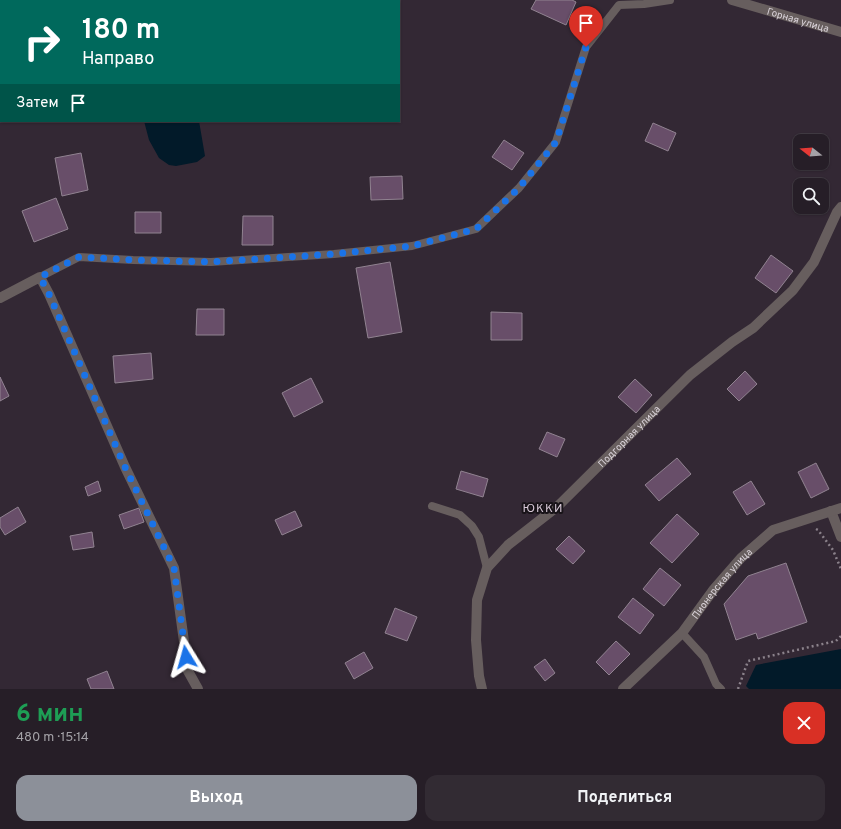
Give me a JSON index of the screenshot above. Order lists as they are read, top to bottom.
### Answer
{
  "streets": {
    "street": ["Горная улица", "Подгорная улица", "Пионерская улица"]
  },
  "districts": ["ЮККИ"],
  "north": "left",
  "page": {
    "turn": ["180 m", "Направо"],
    "then": "Затем",
    "heading": ["6 мин", "480 m · 15:14"],
    "buttons": ["Выход", "Поделиться"]
  }
}
